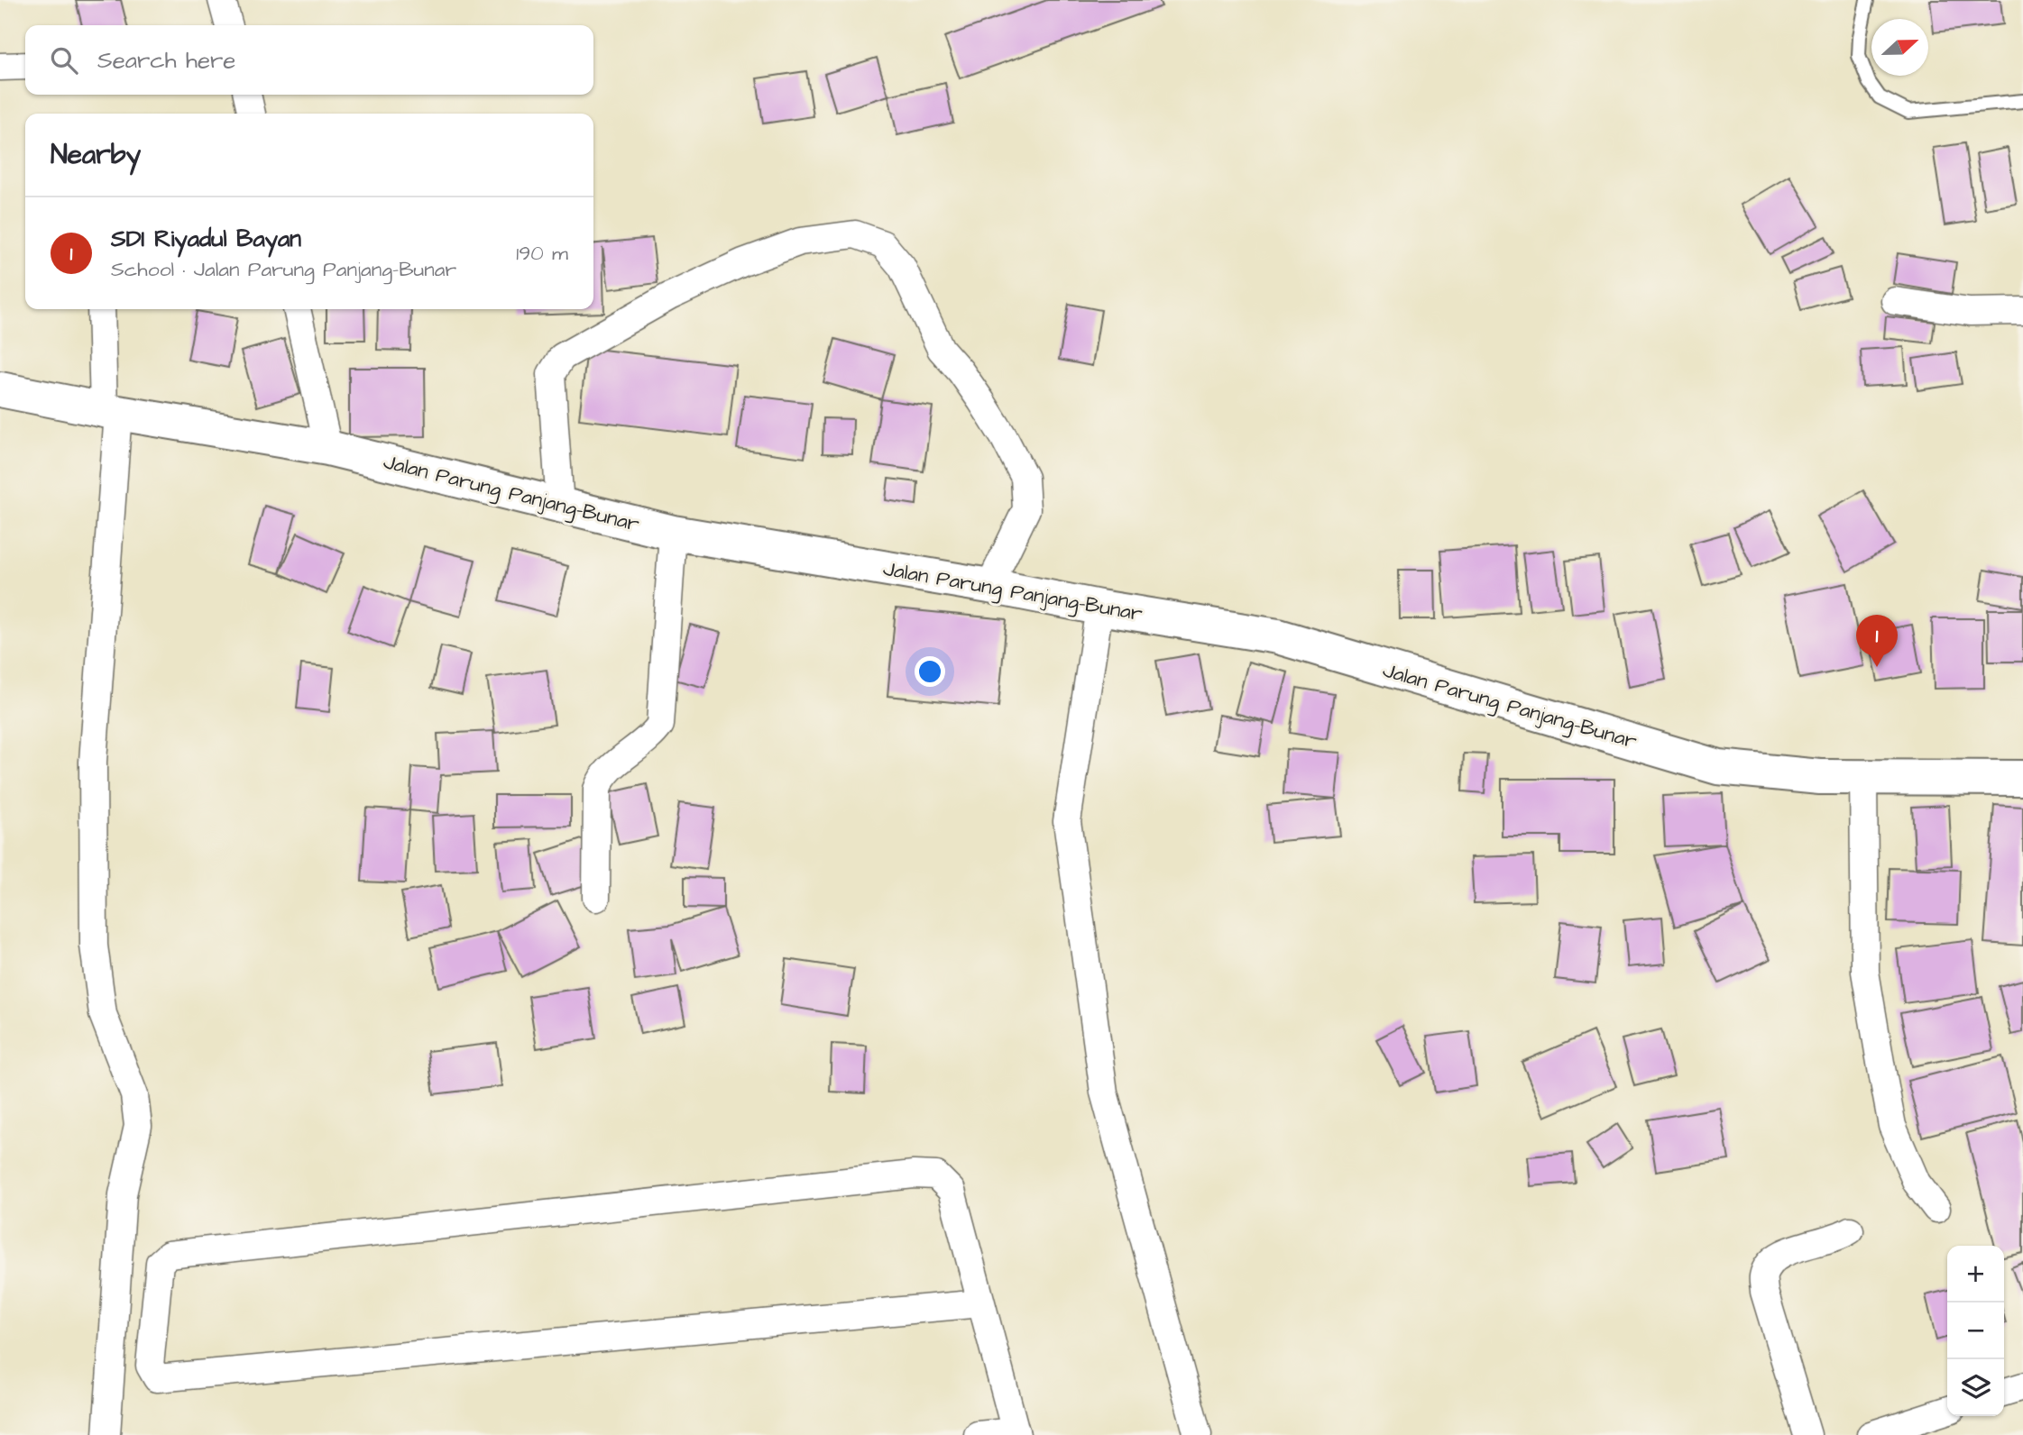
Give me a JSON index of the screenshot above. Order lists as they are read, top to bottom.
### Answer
{
  "streets": {
    "main road": ["Jalan Parung Panjang–Bunar"]
  },
  "north": "right",
  "page": {
    "search": "Search here",
    "heading": "Nearby",
    "list": [
      {
        "mark": "1",
        "name": "SDI Riyadul Bayan",
        "note": "School · Jalan Parung Panjang–Bunar",
        "value": "190 m"
      }
    ],
    "pins": "1",
    "map_buttons": ["+", "−"]
  }
}
